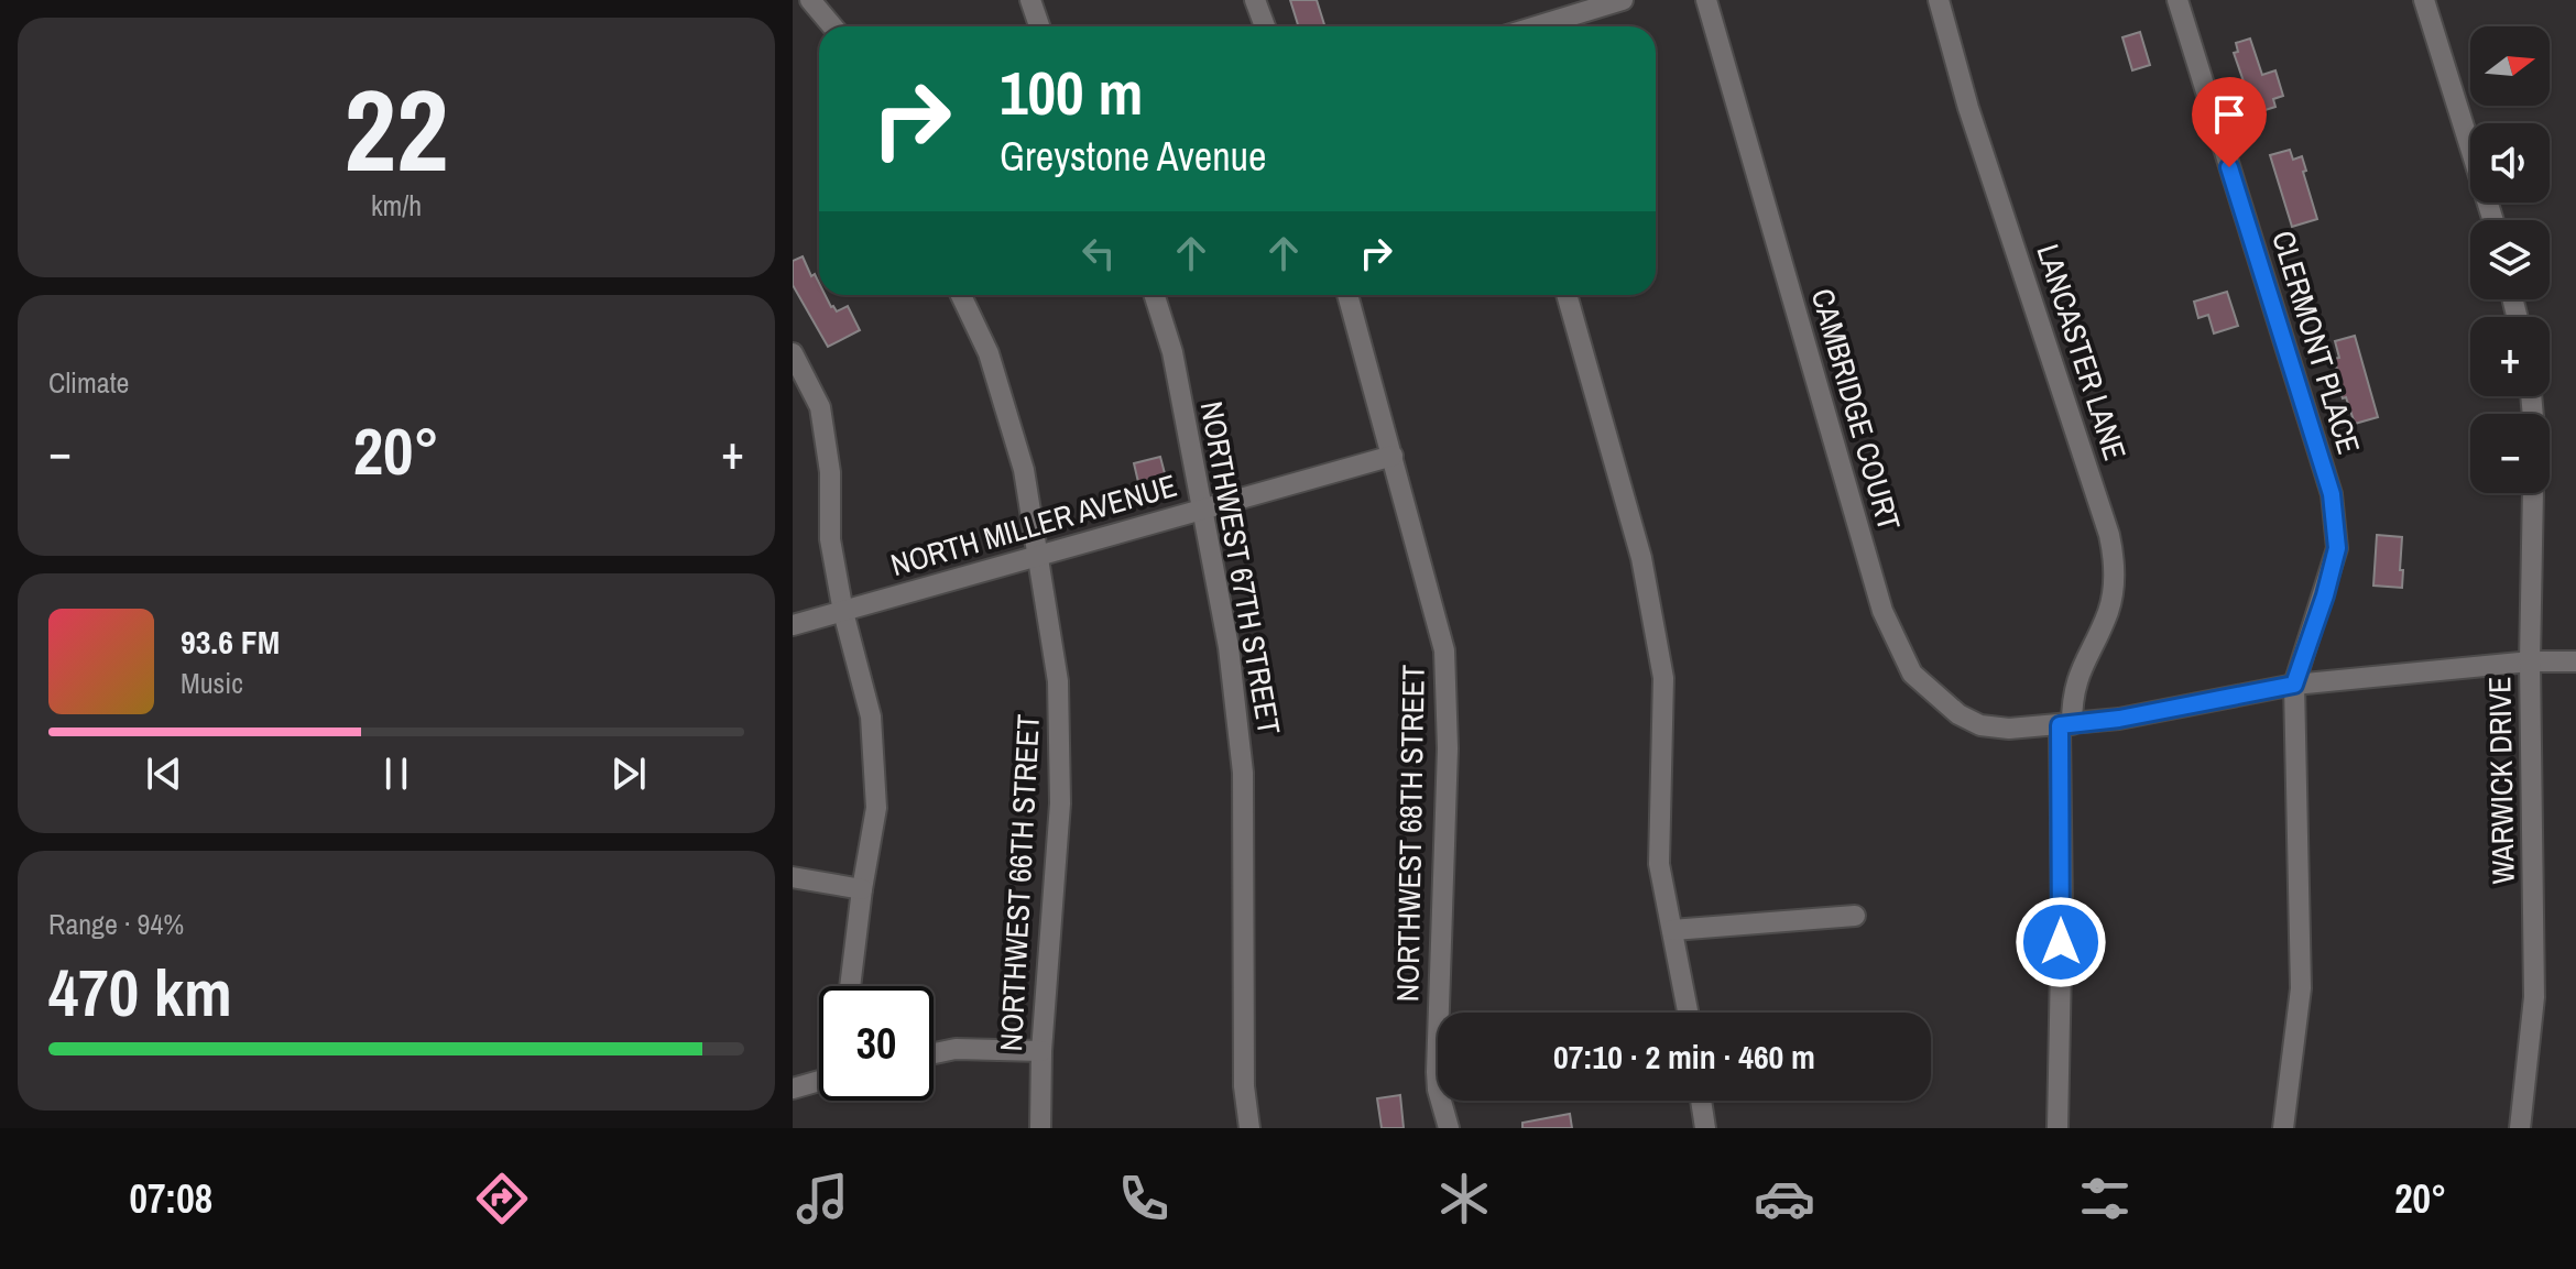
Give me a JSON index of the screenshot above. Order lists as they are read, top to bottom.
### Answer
{
  "streets": {
    "street": [
      "CLERMONT PLACE",
      "LANCASTER LANE",
      "CAMBRIDGE COURT",
      "NORTH MILLER AVENUE",
      "NORTHWEST 67TH STREET",
      "WARWICK DRIVE",
      "NORTHWEST 68TH STREET",
      "NORTHWEST 66TH STREET"
    ]
  },
  "crossings": [
    ["CLERMONT PLACE", "CAMBRIDGE COURT"],
    ["LANCASTER LANE", "CAMBRIDGE COURT"],
    ["CAMBRIDGE COURT", "WARWICK DRIVE"],
    ["NORTH MILLER AVENUE", "NORTHWEST 67TH STREET"],
    ["NORTH MILLER AVENUE", "NORTHWEST 68TH STREET"],
    ["NORTH MILLER AVENUE", "NORTHWEST 66TH STREET"]
  ],
  "north": "right",
  "page": {
    "tile": [
      ["22", "km/h"],
      "Climate",
      ["Range · 94%", "470 km"]
    ],
    "map_buttons": ["+", "−"],
    "turn": ["100 m", "Greystone Avenue"],
    "heat": ["−", "20°", "+"],
    "song": ["93.6 FM", "Music"],
    "limit": "30",
    "trip": "07:10 · 2 min · 460 m",
    "tabs": ["07:08", "20°"]
  }
}
